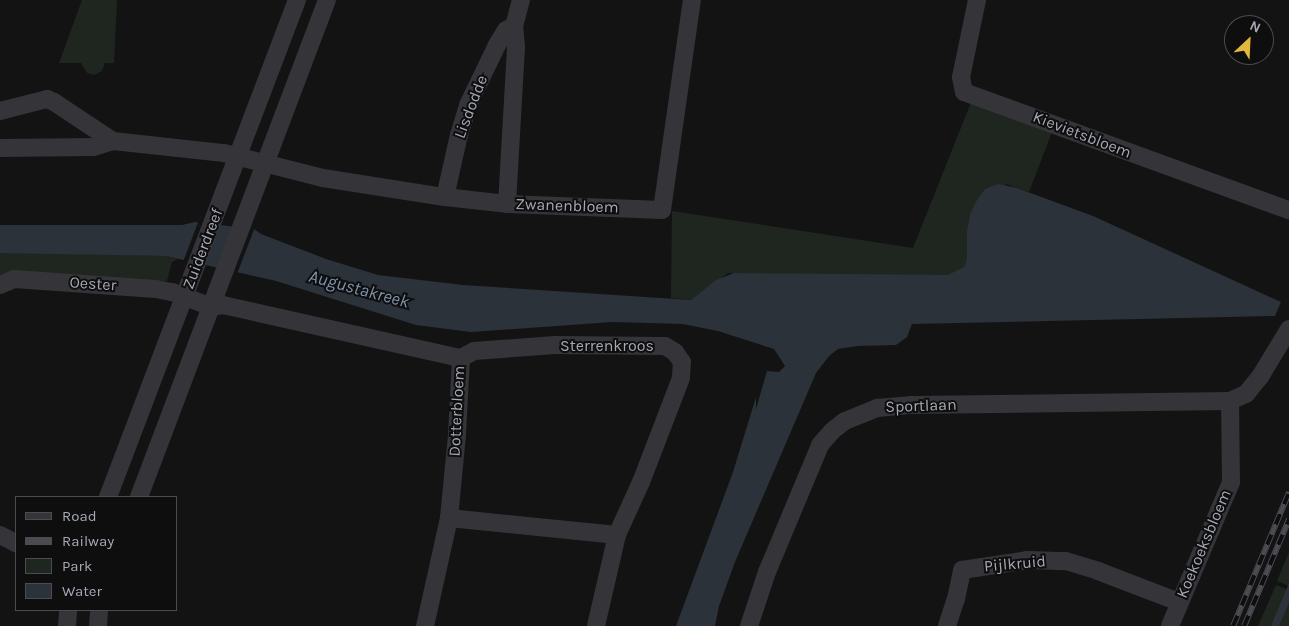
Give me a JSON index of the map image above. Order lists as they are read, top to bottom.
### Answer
{
  "streets": {
    "street": [
      "Lisdodde",
      "Kievietsbloem",
      "Zwanenbloem",
      "Zuiderdreef",
      "Oester",
      "Sterrenkroos",
      "Sportlaan",
      "Dotterbloem",
      "Koekoeksbloem",
      "Pijlkruid"
    ]
  },
  "crossings": [
    ["Lisdodde", "Zwanenbloem"],
    ["Zwanenbloem", "Zuiderdreef"],
    ["Zuiderdreef", "Oester"],
    ["Zuiderdreef", "Dotterbloem"],
    ["Oester", "Dotterbloem"],
    ["Sterrenkroos", "Dotterbloem"],
    ["Sportlaan", "Koekoeksbloem"],
    ["Koekoeksbloem", "Pijlkruid"]
  ],
  "water": ["Augustakreek"],
  "legend": [
    "Road",
    "Railway",
    "Park",
    "Water"
  ],
  "north": "top right"
}
